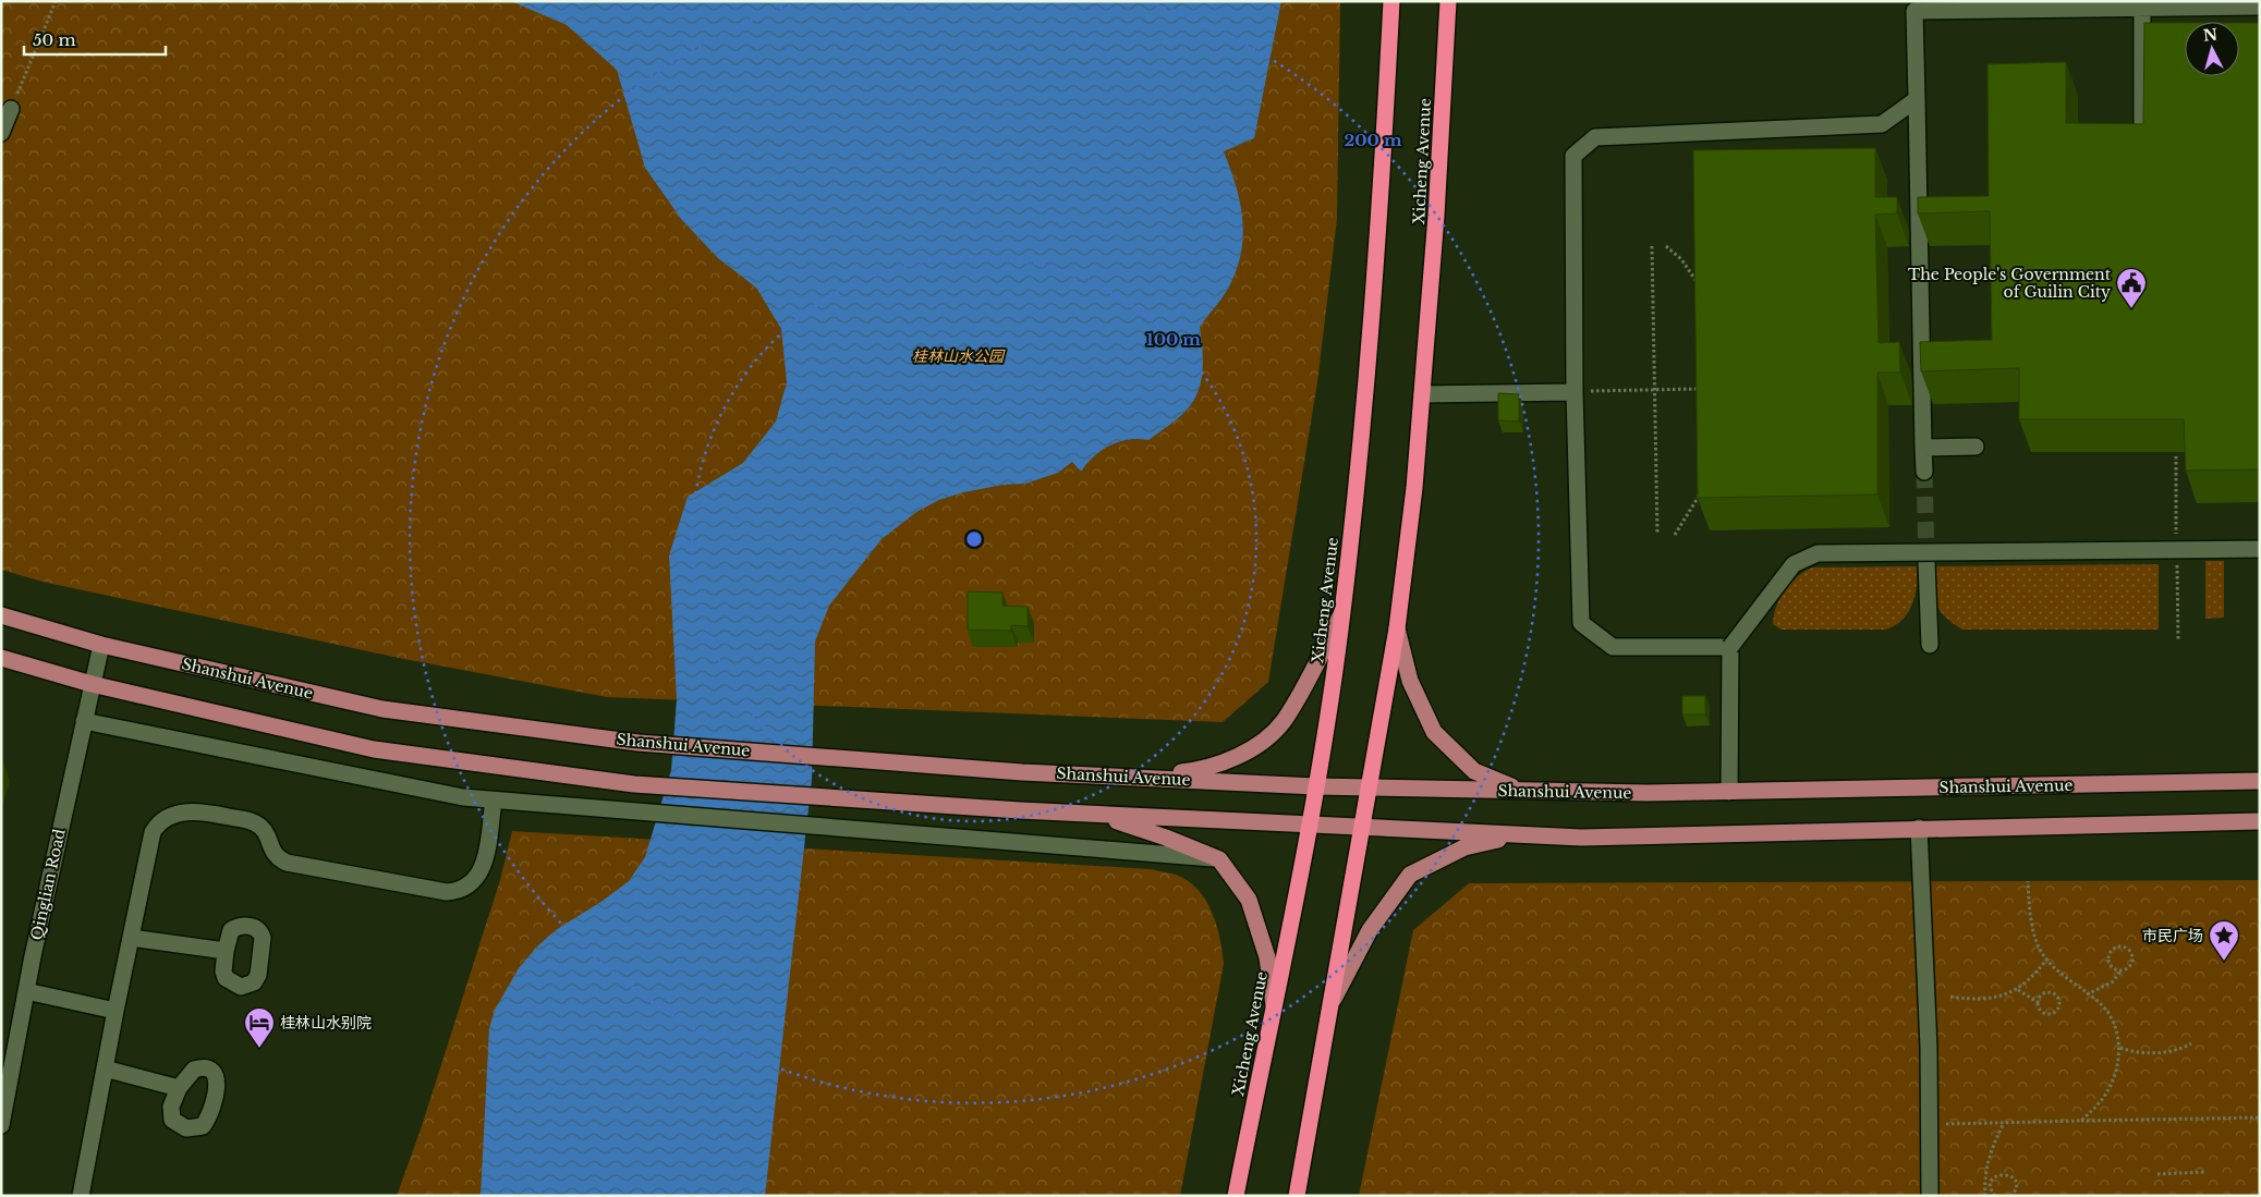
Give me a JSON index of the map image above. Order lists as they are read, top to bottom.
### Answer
{
  "streets": {
    "highway": ["Xicheng Avenue"],
    "main road": ["Shanshui Avenue"],
    "street": ["Qinglian Road"]
  },
  "crossings": [
    ["Xicheng Avenue", "Shanshui Avenue"],
    ["Shanshui Avenue", "Qinglian Road"]
  ],
  "parks": ["桂林山水公园"],
  "places": {
    "public building": ["The People's Government of Guilin City"],
    "place": ["市民广场"],
    "hotel": ["桂林山水别院"]
  },
  "scale_bar": "50 m",
  "north": "top",
  "rings": ["200 m", "100 m"]
}
